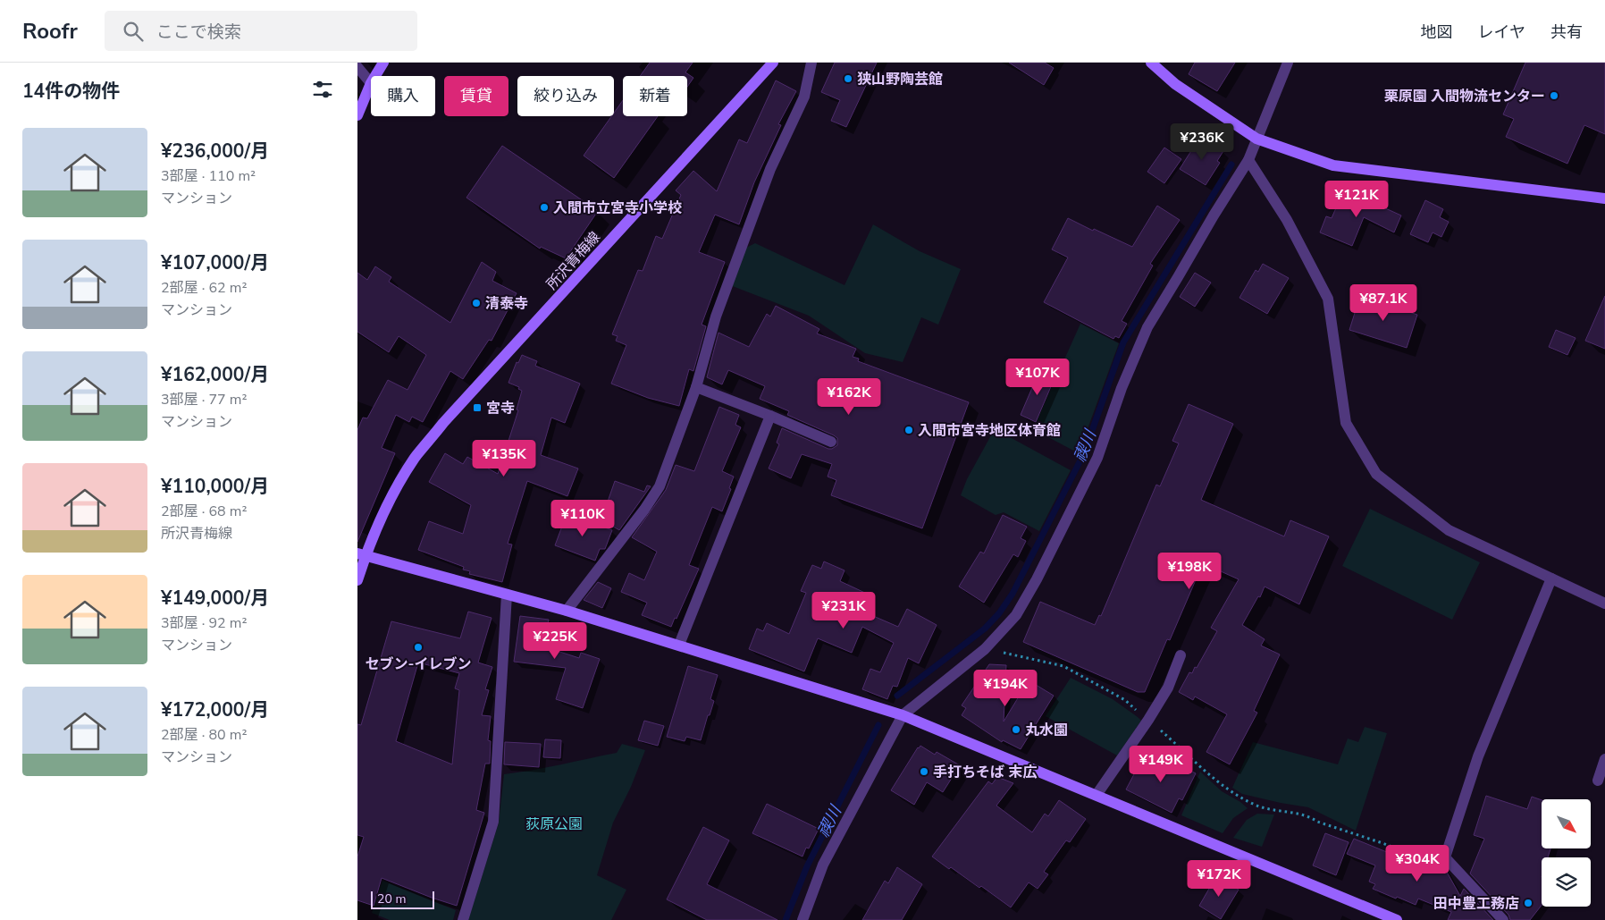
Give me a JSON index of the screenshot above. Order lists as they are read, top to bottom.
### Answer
{
  "streets": {
    "street": ["所沢青梅線"]
  },
  "water": ["禊川"],
  "parks": ["荻原公園"],
  "places": {
    "other": [
      "狭山野陶芸館",
      "栗原園 入間物流センター",
      "入間市立宮寺小学校",
      "清泰寺",
      "入間市宮寺地区体育館",
      "セブン-イレブン",
      "丸水園",
      "手打ちそば 末広",
      "田中豊工務店"
    ],
    "transit": ["宮寺"]
  },
  "scale_bar": "20 m",
  "north": "bottom right",
  "page": {
    "header": "Roofr",
    "search": "ここで検索",
    "nav": ["地図", "レイヤ", "共有"],
    "heading": "14件の物件",
    "chip": [
      "購入",
      "賃貸",
      "絞り込み",
      "新着"
    ],
    "list": [
      {
        "name": "¥236,000/月",
        "note": "3部屋 · 110 m² · マンション"
      },
      {
        "name": "¥107,000/月",
        "note": "2部屋 · 62 m² · マンション"
      },
      {
        "name": "¥162,000/月",
        "note": "3部屋 · 77 m² · マンション"
      },
      {
        "name": "¥110,000/月",
        "note": "2部屋 · 68 m² · 所沢青梅線"
      },
      {
        "name": "¥149,000/月",
        "note": "3部屋 · 92 m² · マンション"
      },
      {
        "name": "¥172,000/月",
        "note": "2部屋 · 80 m² · マンション"
      }
    ],
    "price": [
      "¥236K",
      "¥121K",
      "¥87.1K",
      "¥107K",
      "¥162K",
      "¥135K",
      "¥110K",
      "¥198K",
      "¥231K",
      "¥225K",
      "¥194K",
      "¥149K",
      "¥304K",
      "¥172K"
    ],
    "scale": "20 m"
  }
}
